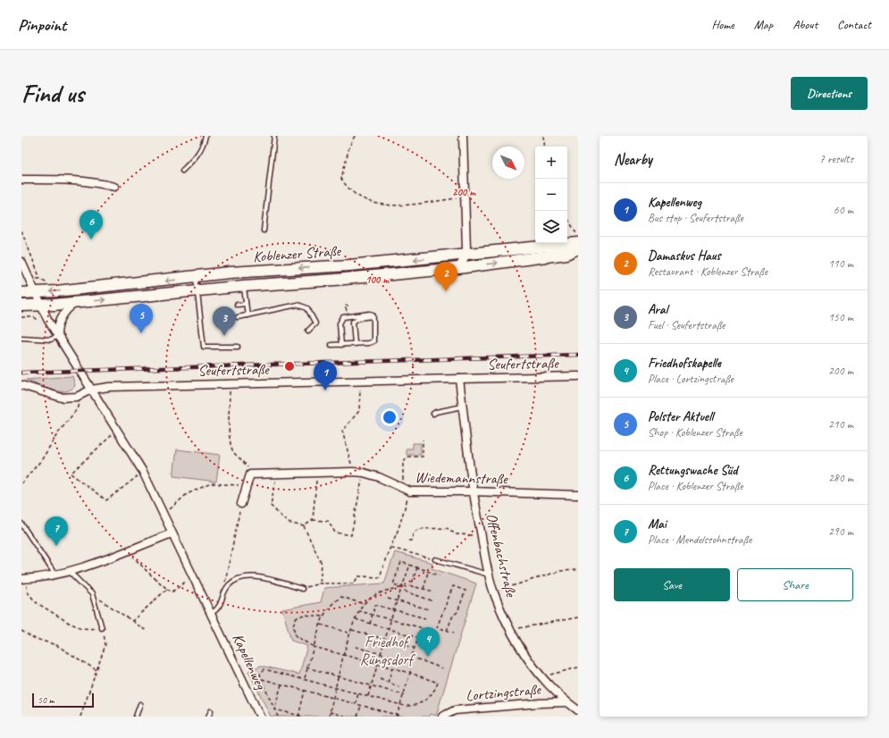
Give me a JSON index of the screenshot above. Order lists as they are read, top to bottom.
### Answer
{
  "streets": {
    "main road": ["Koblenzer Straße"],
    "street": [
      "Seufertstraße",
      "Wiedemannstraße",
      "Offenbachstraße",
      "Kapellenweg",
      "Lortzingstraße"
    ]
  },
  "crossings": [
    ["Koblenzer Straße", "Kapellenweg"],
    ["Seufertstraße", "Offenbachstraße"],
    ["Seufertstraße", "Kapellenweg"],
    ["Wiedemannstraße", "Offenbachstraße"],
    ["Offenbachstraße", "Lortzingstraße"]
  ],
  "parks": ["Friedhof Rüngsdorf"],
  "scale_bar": "50 m",
  "north": "bottom right",
  "page": {
    "header": "Pinpoint",
    "nav": [
      "Home",
      "Map",
      "About",
      "Contact"
    ],
    "buttons": [
      "Directions",
      ["Save", "Share"]
    ],
    "title": "Find us",
    "heading": ["Nearby", "7 results"],
    "map_buttons": ["+", "−"],
    "list": [
      {
        "mark": "1",
        "name": "Kapellenweg",
        "note": "Bus stop · Seufertstraße",
        "value": "60 m"
      },
      {
        "mark": "2",
        "name": "Damaskus Haus",
        "note": "Restaurant · Koblenzer Straße",
        "value": "110 m"
      },
      {
        "mark": "3",
        "name": "Aral",
        "note": "Fuel · Seufertstraße",
        "value": "150 m"
      },
      {
        "mark": "4",
        "name": "Friedhofskapelle",
        "note": "Place · Lortzingstraße",
        "value": "200 m"
      },
      {
        "mark": "5",
        "name": "Polster Aktuell",
        "note": "Shop · Koblenzer Straße",
        "value": "210 m"
      },
      {
        "mark": "6",
        "name": "Rettungswache Süd",
        "note": "Place · Koblenzer Straße",
        "value": "280 m"
      },
      {
        "mark": "7",
        "name": "Mai",
        "note": "Place · Mendelssohnstraße",
        "value": "290 m"
      }
    ],
    "pins": [
      "6",
      "2",
      "5",
      "3",
      "1",
      "7",
      "4"
    ],
    "scale": "50 m"
  },
  "rings": ["200 m", "100 m"]
}
